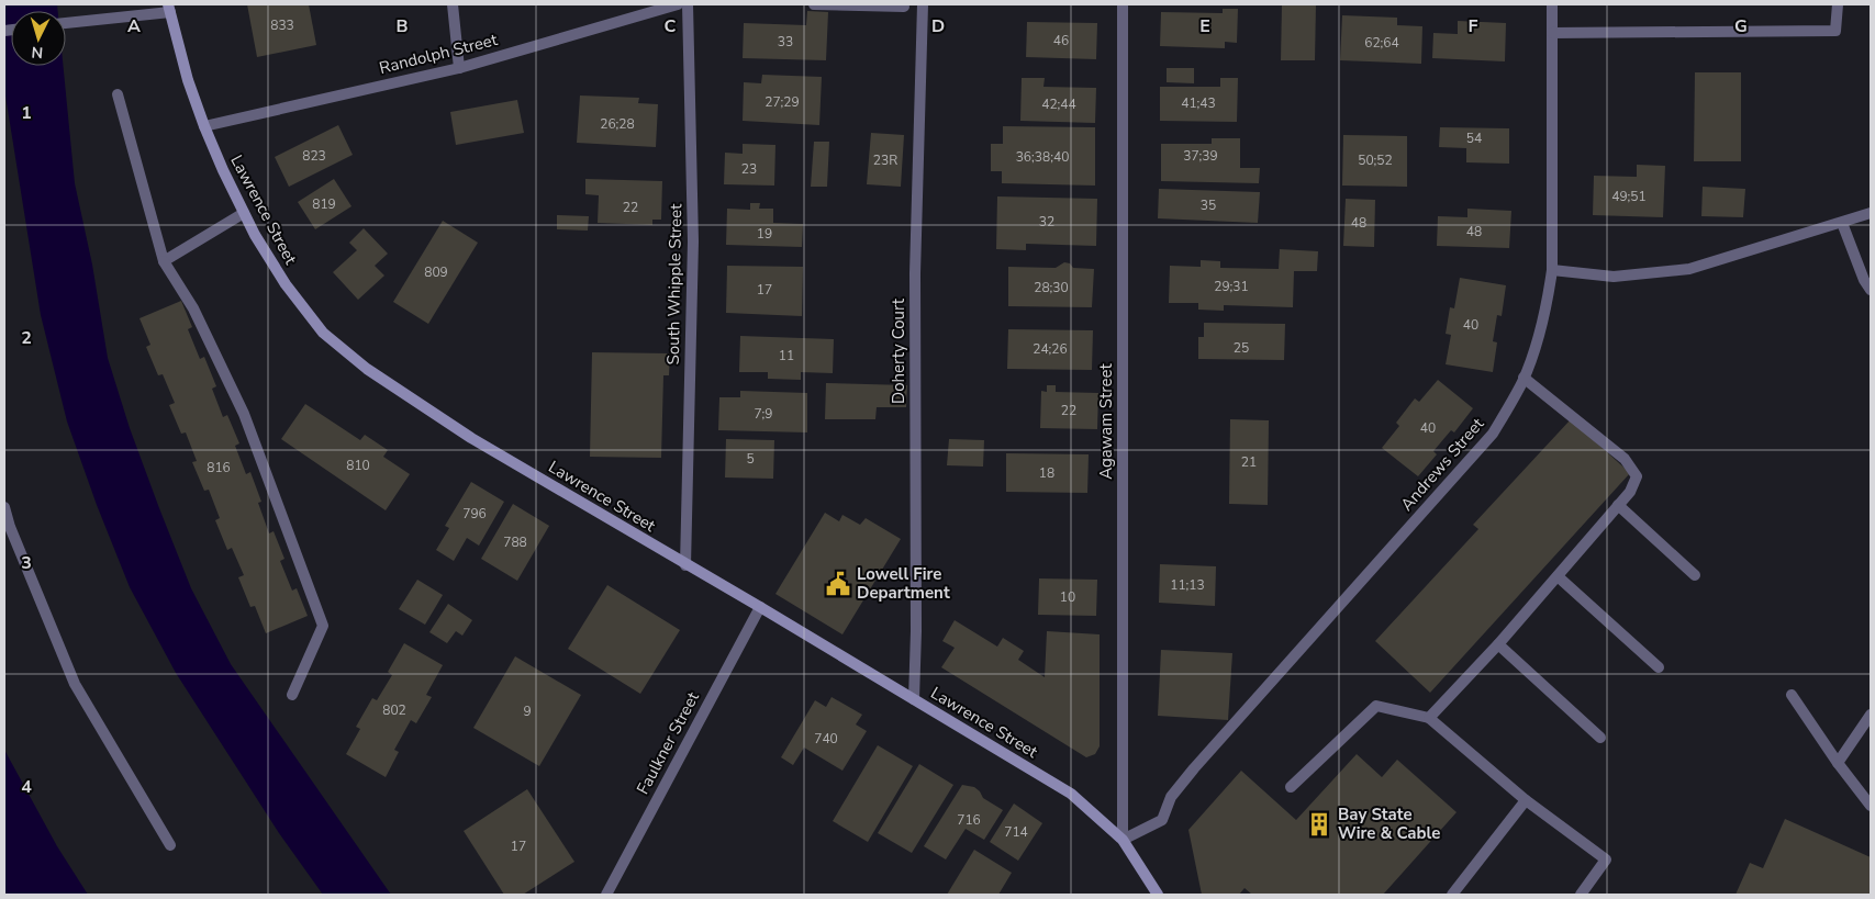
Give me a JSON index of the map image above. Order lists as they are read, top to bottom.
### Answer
{
  "streets": {
    "main road": ["Lawrence Street"],
    "street": [
      "Randolph Street",
      "South Whipple Street",
      "Doherty Court",
      "Agawam Street",
      "Andrews Street",
      "Faulkner Street"
    ]
  },
  "crossings": [
    ["Randolph Street", "Lawrence Street"],
    ["Lawrence Street", "South Whipple Street"],
    ["Lawrence Street", "Doherty Court"],
    ["Lawrence Street", "Agawam Street"],
    ["Lawrence Street", "Andrews Street"],
    ["Lawrence Street", "Faulkner Street"],
    ["Agawam Street", "Andrews Street"]
  ],
  "places": {
    "public building": ["Lowell Fire Department"],
    "building": ["Bay State Wire & Cable"]
  },
  "house_numbers": [
    "833",
    "46",
    "33",
    "62;64",
    "27;29",
    "41;43",
    "42;44",
    "26;28",
    "54",
    "823",
    "37;39",
    "36;38;40",
    "23R",
    "50;52",
    "23",
    "49;51",
    "819",
    "35",
    "22",
    "32",
    "48",
    "48",
    "19",
    "809",
    "29;31",
    "28;30",
    "17",
    "40",
    "25",
    "24;26",
    "11",
    "22",
    "7;9",
    "40",
    "5",
    "21",
    "810",
    "816",
    "18",
    "796",
    "788",
    "11;13",
    "10",
    "802",
    "9",
    "740",
    "716",
    "714",
    "17"
  ],
  "north": "bottom",
  "grid": {
    "columns": [
      "A",
      "B",
      "C",
      "D",
      "E",
      "F",
      "G"
    ],
    "rows": [
      "1",
      "2",
      "3",
      "4"
    ]
  }
}
